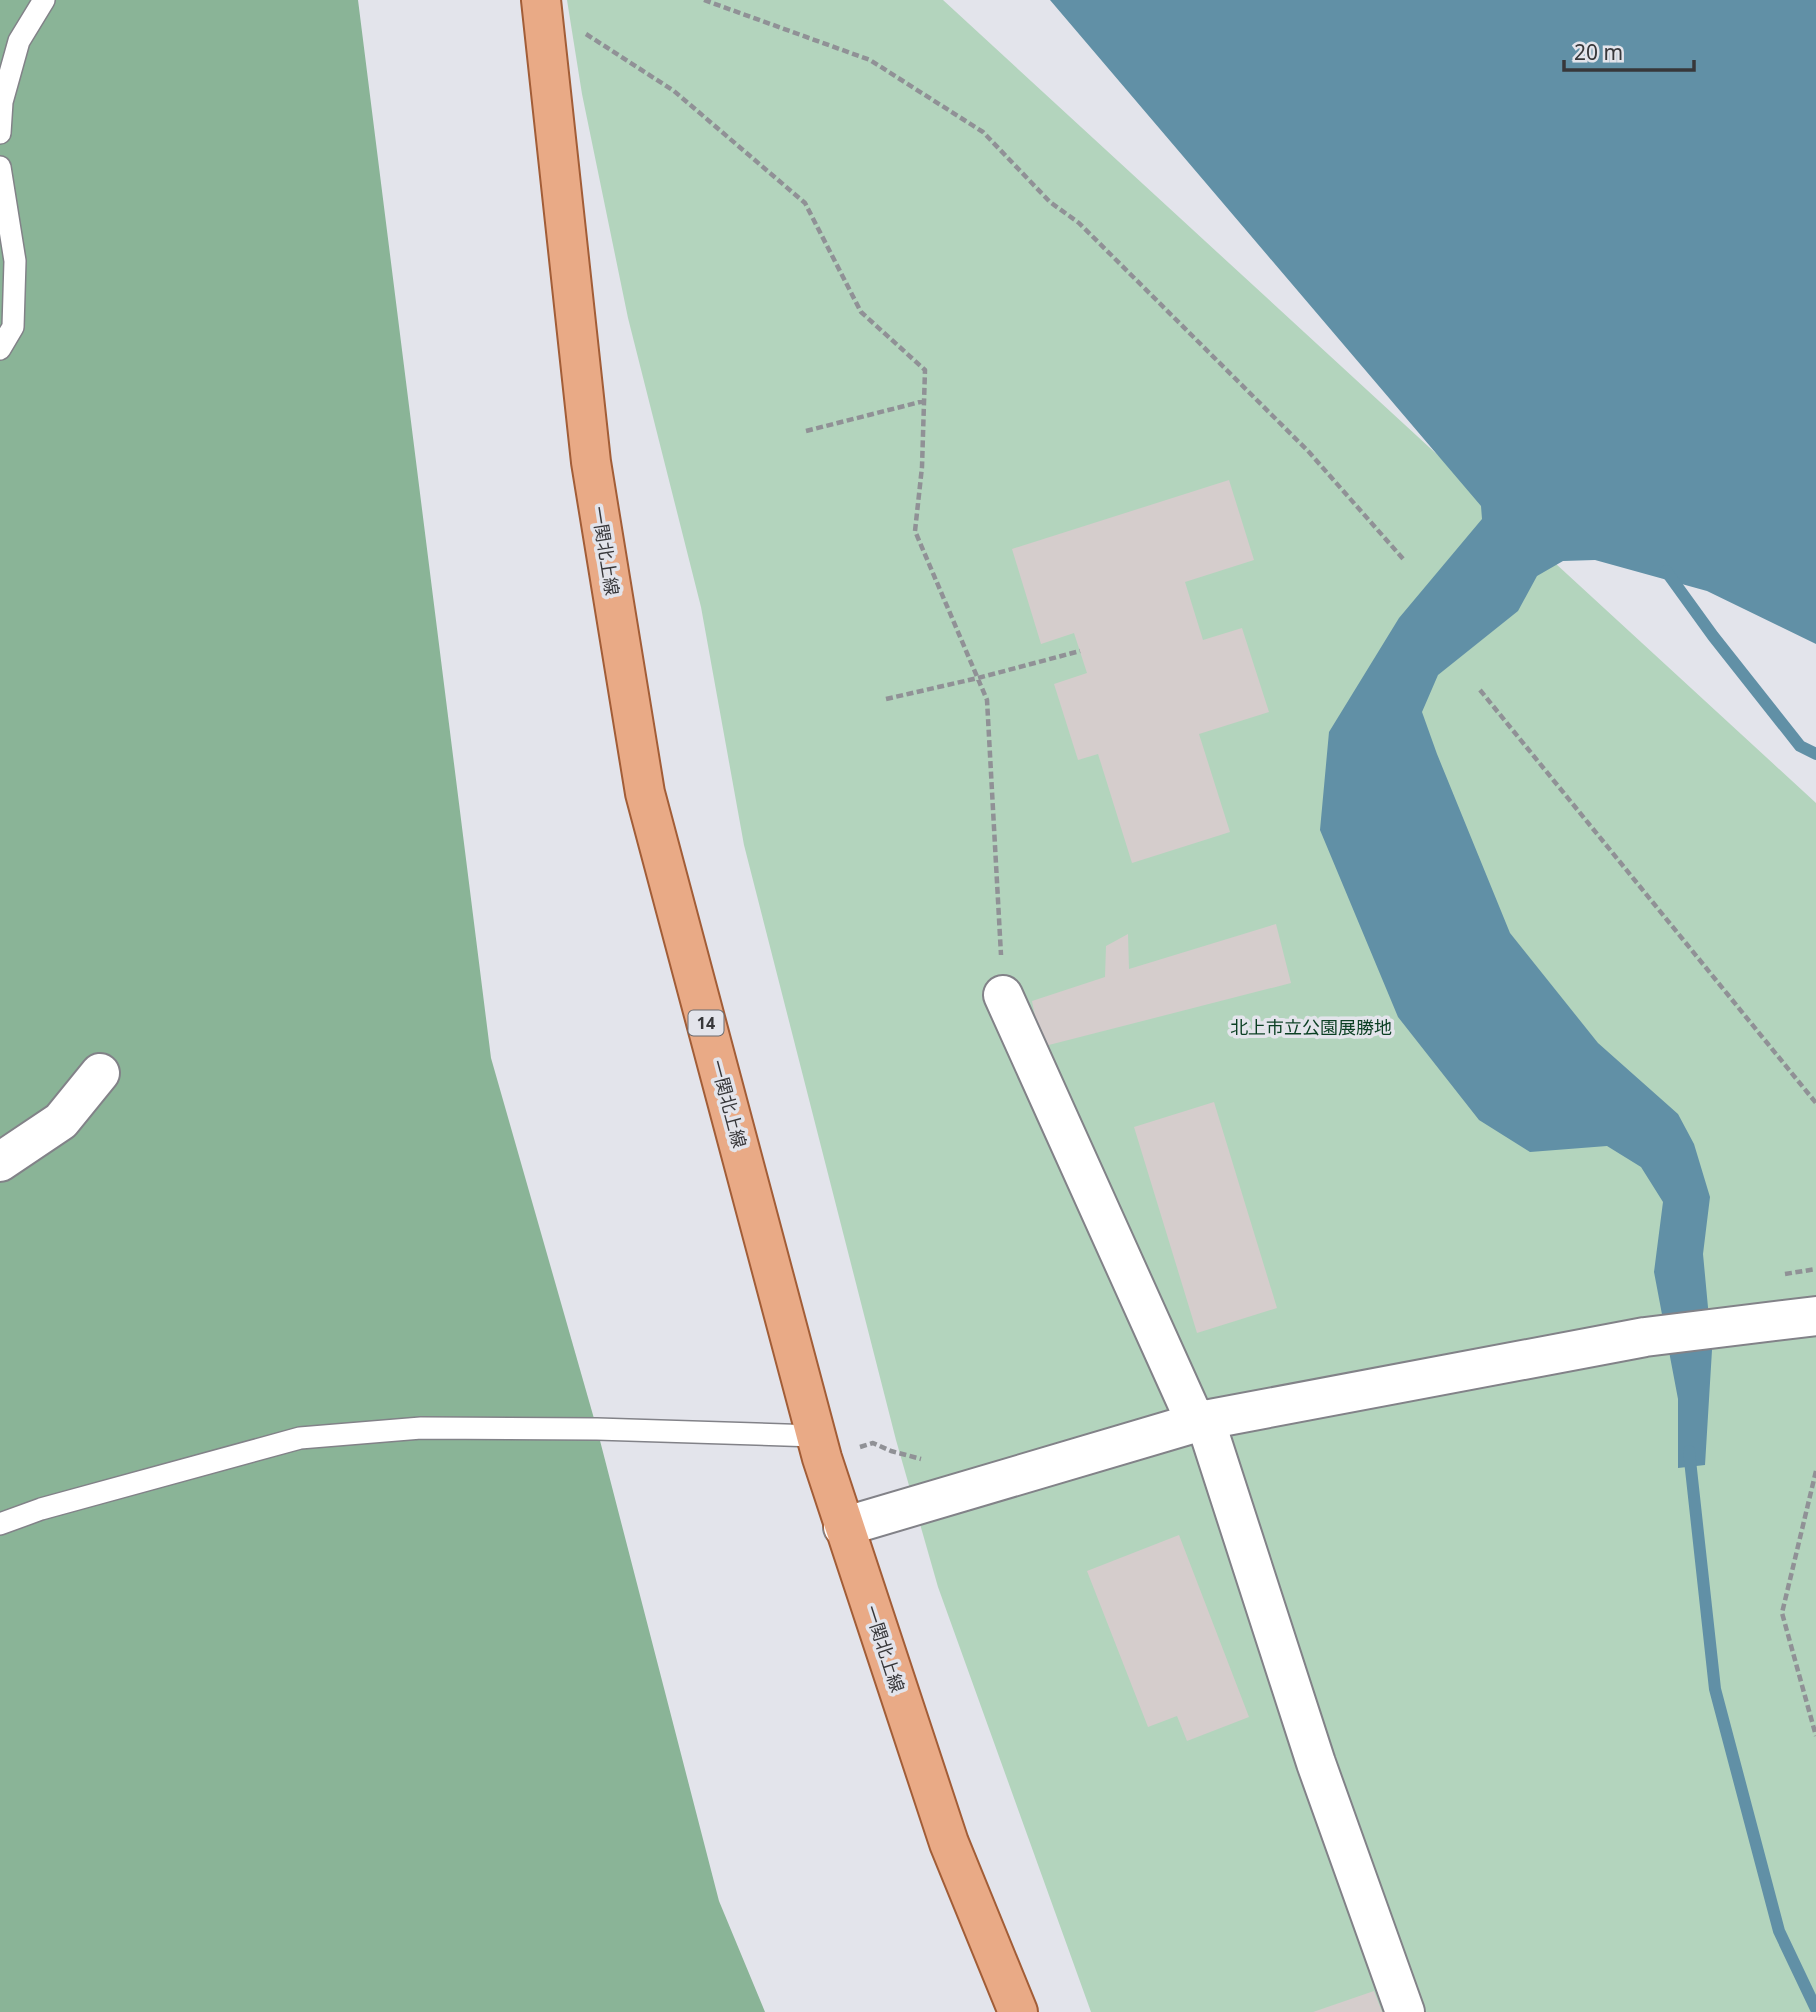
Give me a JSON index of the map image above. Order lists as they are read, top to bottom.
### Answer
{
  "streets": {
    "main road": ["一関北上線", "14"]
  },
  "parks": ["北上市立公園展勝地"],
  "scale_bar": "20 m"
}
